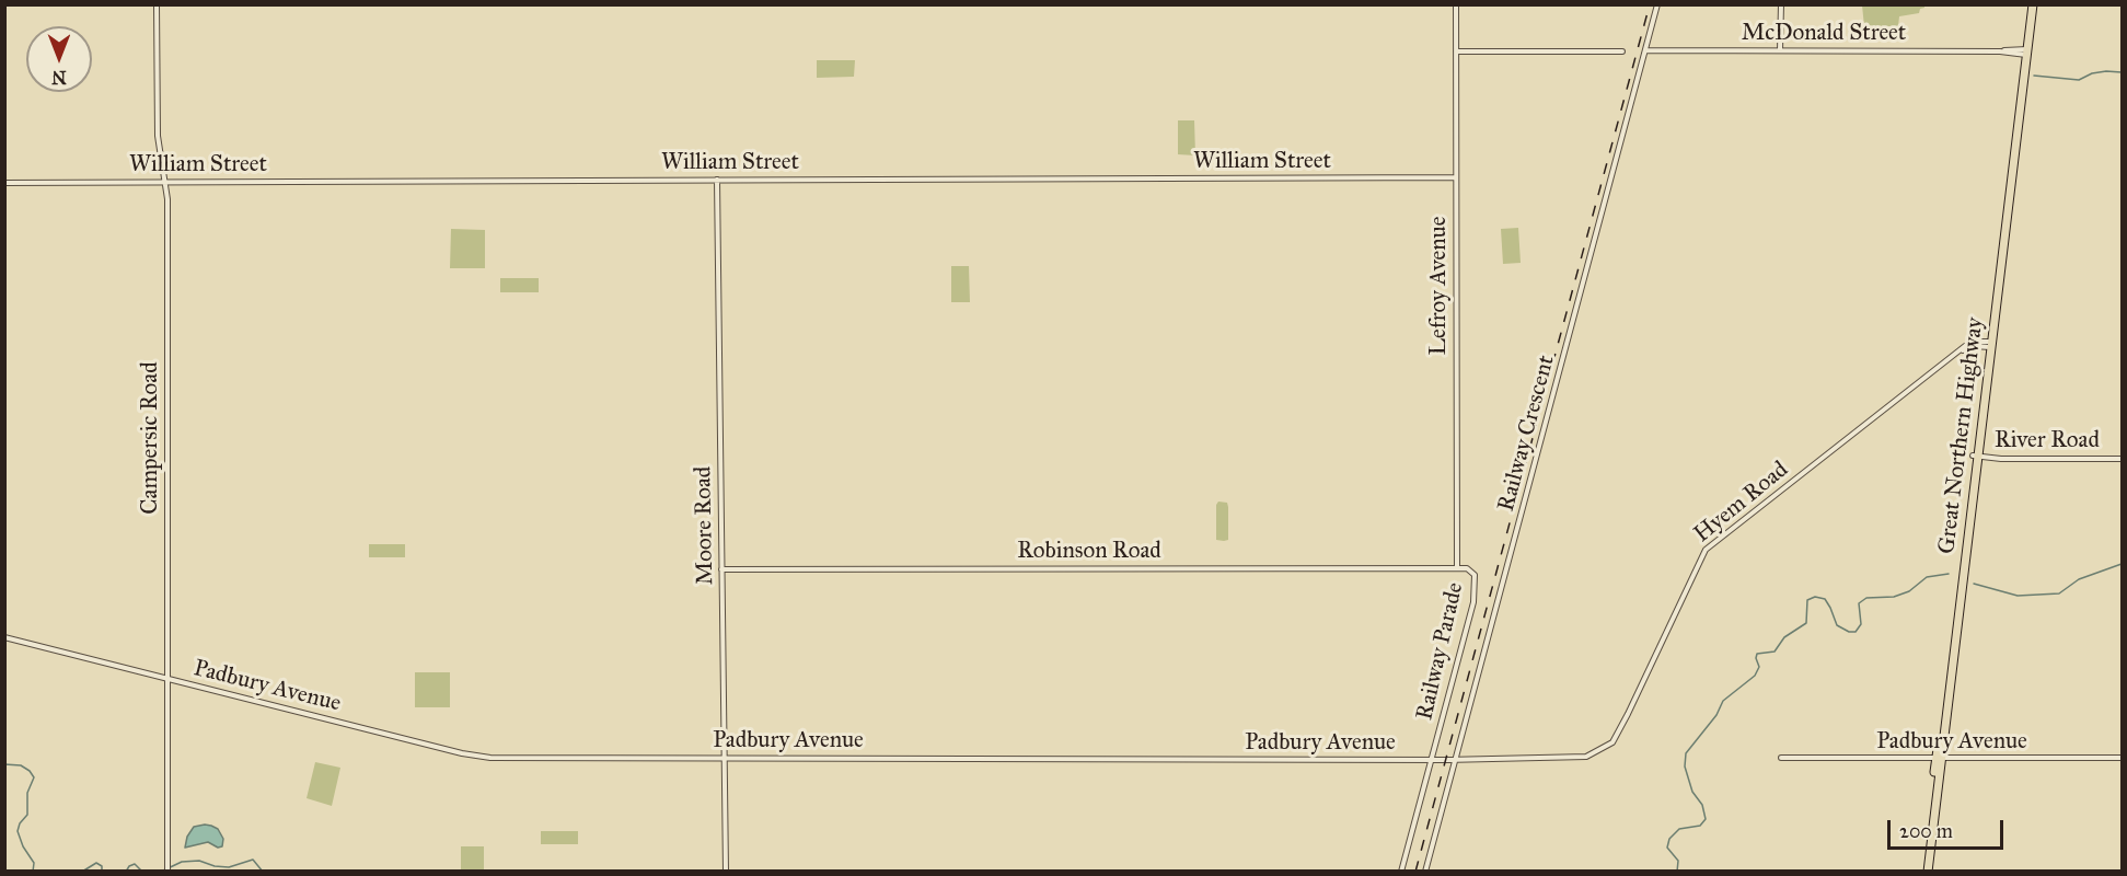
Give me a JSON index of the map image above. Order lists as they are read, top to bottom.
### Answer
{
  "streets": {
    "highway": ["Great Northern Highway"],
    "street": [
      "McDonald Street",
      "William Street",
      "Lefroy Avenue",
      "Railway Crescent",
      "Campersic Road",
      "River Road",
      "Hyem Road",
      "Moore Road",
      "Robinson Road",
      "Railway Parade",
      "Padbury Avenue"
    ]
  },
  "crossings": [
    ["McDonald Street", "Railway Crescent"],
    ["McDonald Street", "Great Northern Highway"],
    ["William Street", "Lefroy Avenue"],
    ["William Street", "Campersic Road"],
    ["William Street", "Moore Road"],
    ["Lefroy Avenue", "Robinson Road"],
    ["Lefroy Avenue", "Railway Parade"],
    ["Railway Crescent", "Padbury Avenue"],
    ["Great Northern Highway", "River Road"],
    ["Great Northern Highway", "Hyem Road"],
    ["Great Northern Highway", "Padbury Avenue"],
    ["Campersic Road", "Padbury Avenue"],
    ["Hyem Road", "Padbury Avenue"],
    ["Moore Road", "Robinson Road"],
    ["Moore Road", "Padbury Avenue"],
    ["Robinson Road", "Railway Parade"],
    ["Railway Parade", "Padbury Avenue"]
  ],
  "scale_bar": "200 m",
  "north": "bottom"
}
